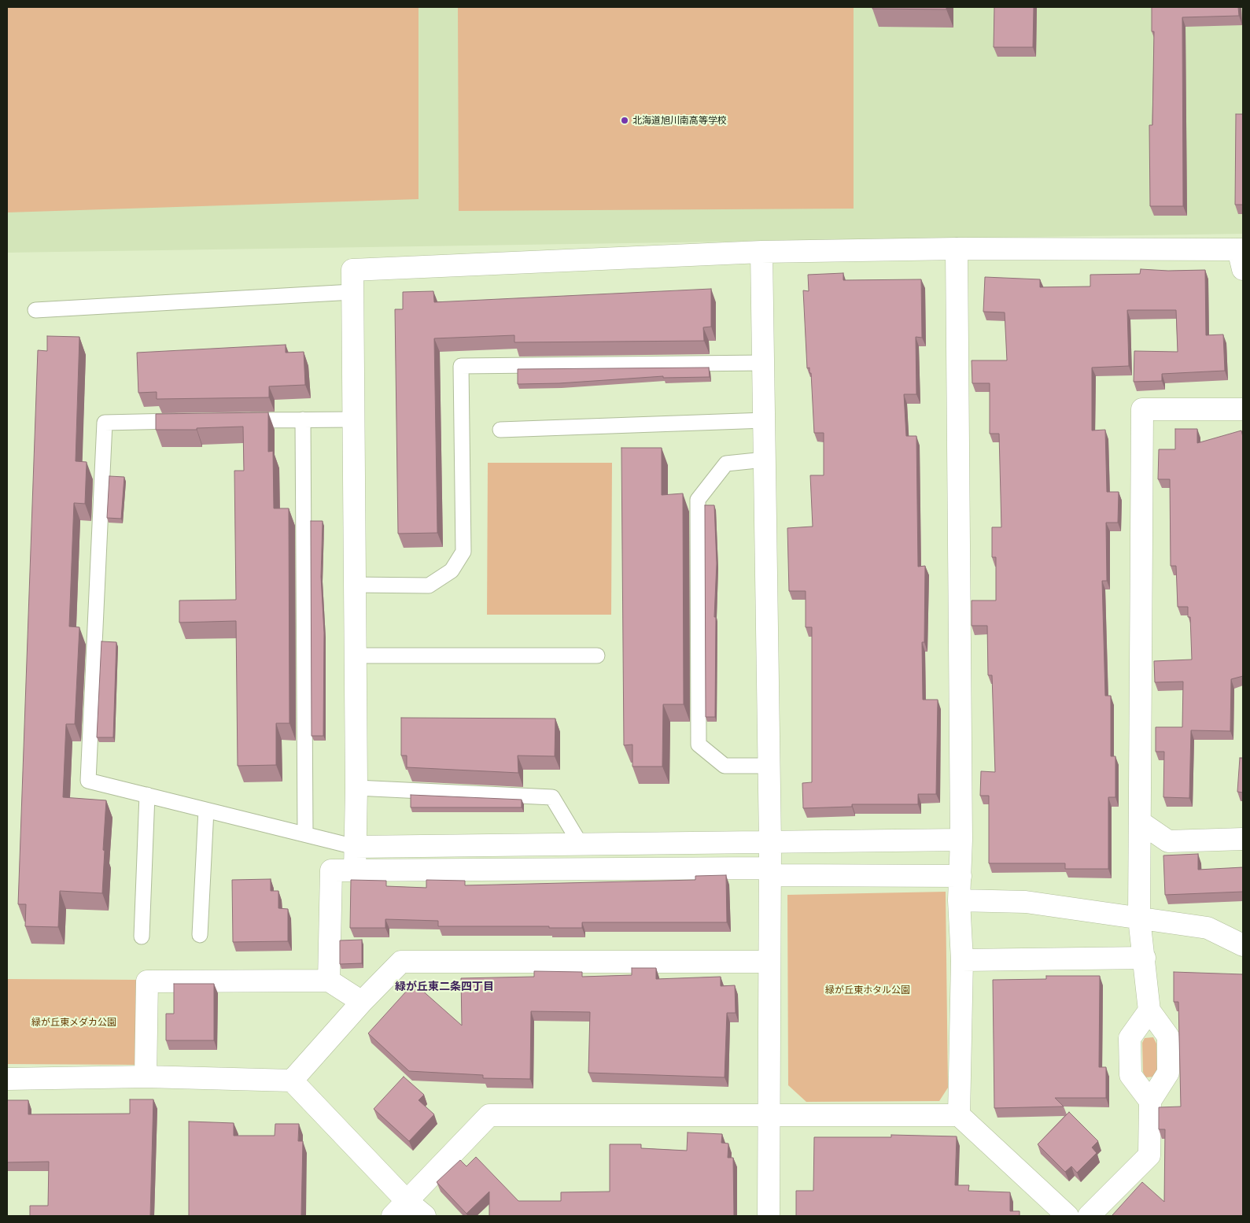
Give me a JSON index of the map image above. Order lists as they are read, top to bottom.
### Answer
{
  "districts": ["緑が丘東二条四丁目"],
  "parks": ["緑が丘東ホタル公園", "緑が丘東メダカ公園"],
  "places": ["北海道旭川南高等学校"]
}
